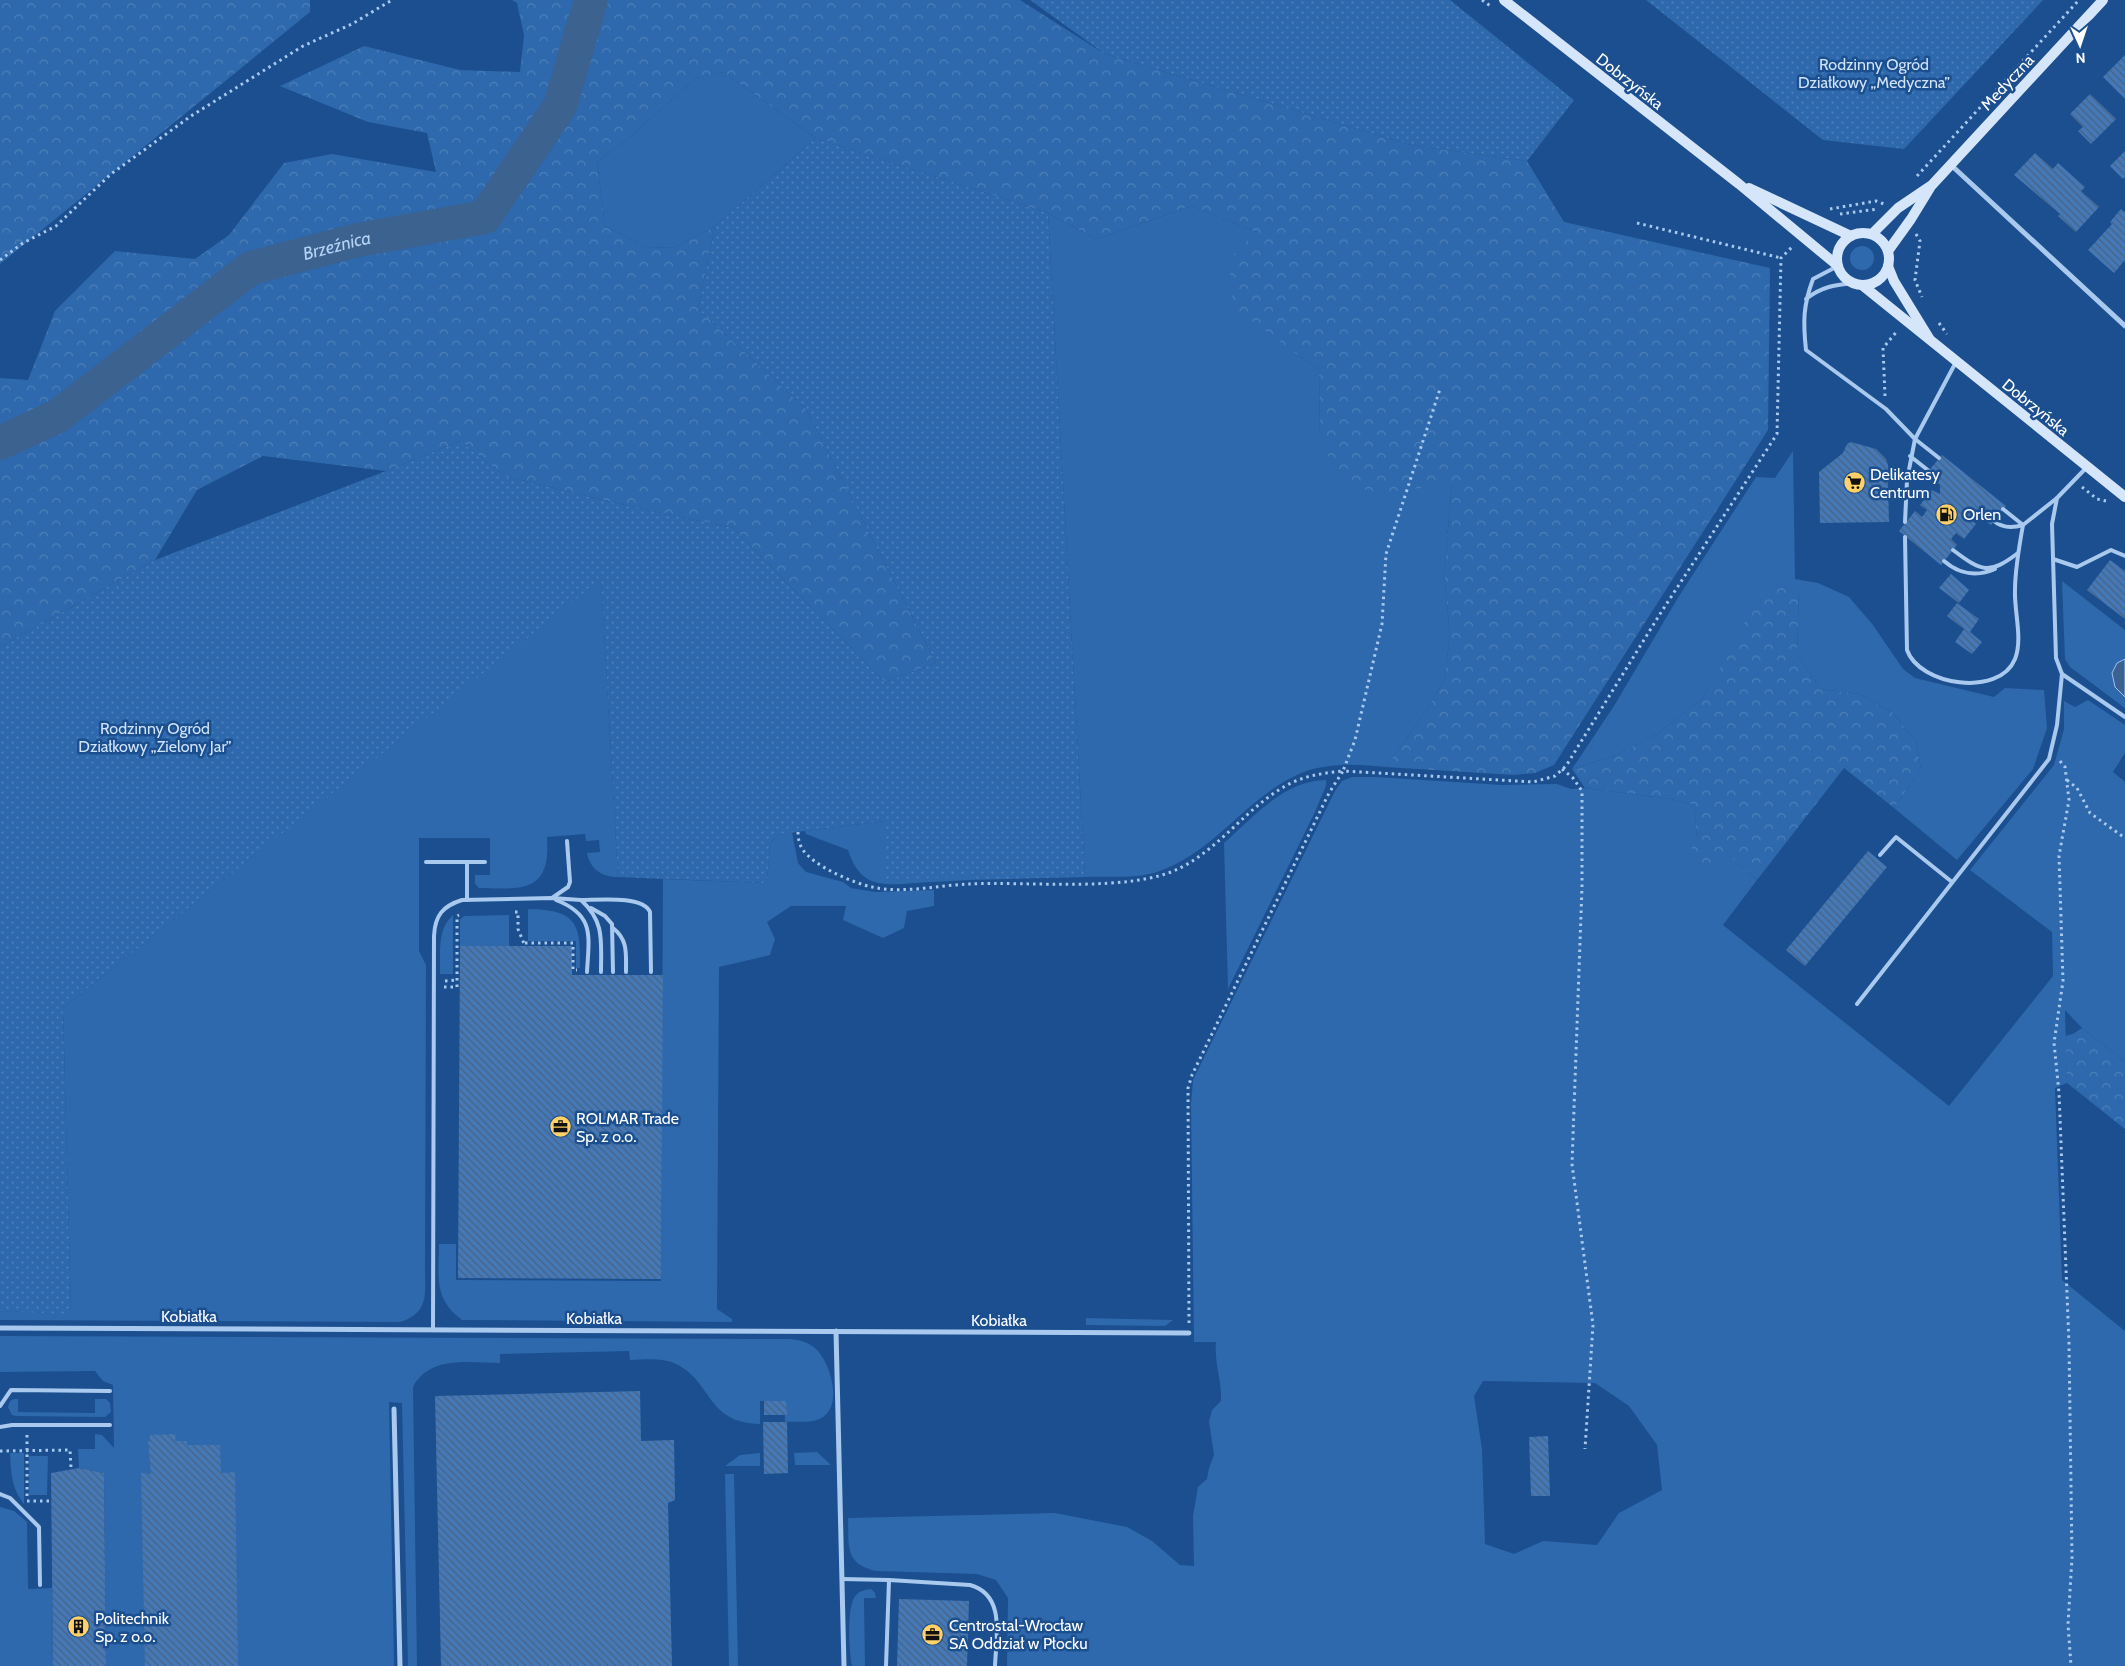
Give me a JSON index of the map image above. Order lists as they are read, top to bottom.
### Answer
{
  "streets": {
    "main road": ["Dobrzyńska", "Medyczna"],
    "street": ["Kobiałka"]
  },
  "crossings": [
    ["Dobrzyńska", "Medyczna"]
  ],
  "water": ["Brzeźnica"],
  "parks": ["Rodzinny Ogród Działkowy „Medyczna”", "Rodzinny Ogród Działkowy „Zielony Jar”"],
  "places": {
    "supermarket": ["Delikatesy Centrum"],
    "fuel station": ["Orlen"],
    "office": ["ROLMAR Trade Sp. z o.o.", "Centrostal-Wrocław SA Oddział w Płocku"],
    "building": ["Politechnik Sp. z o.o."]
  },
  "north": "bottom"
}
